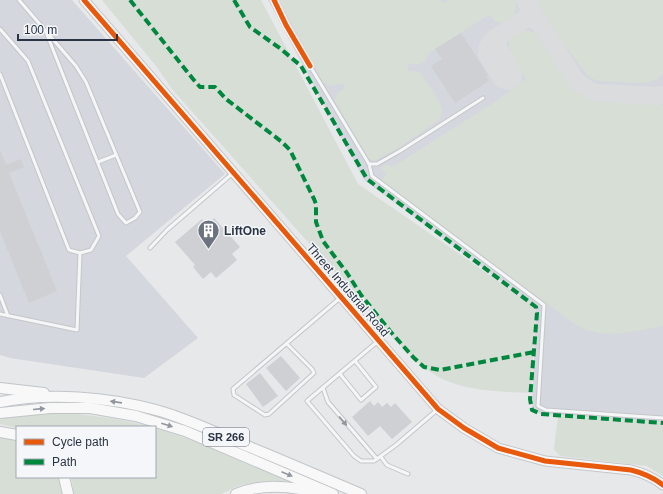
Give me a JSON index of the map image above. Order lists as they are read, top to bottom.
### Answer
{
  "streets": {
    "main road": ["SR 266"],
    "street": ["Threet Industrial Road"]
  },
  "places": {
    "building": ["LiftOne"]
  },
  "legend": ["Cycle path", "Path"],
  "scale_bar": "100 m"
}
